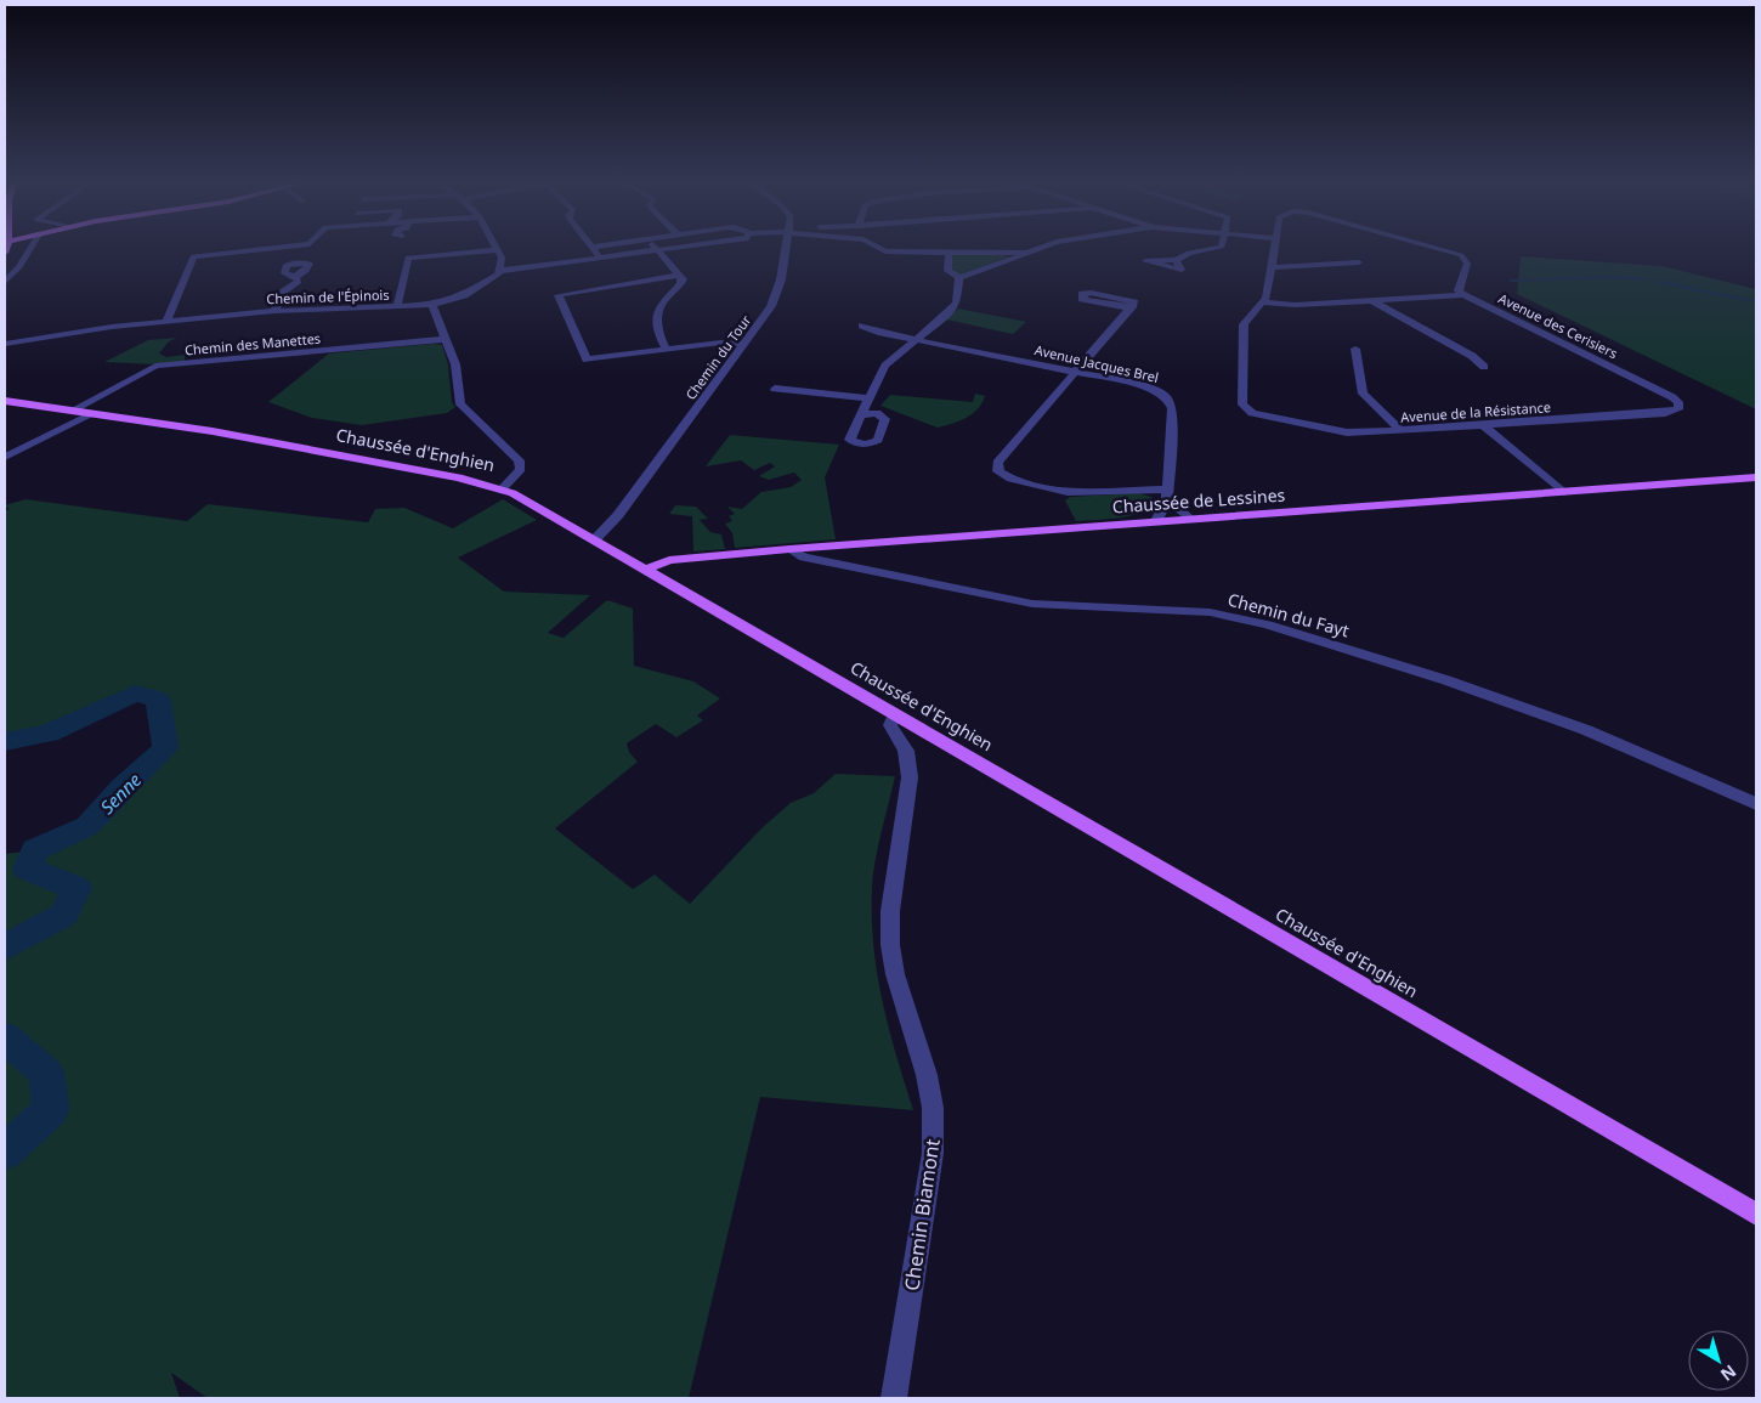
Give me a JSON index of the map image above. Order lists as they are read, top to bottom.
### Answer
{
  "streets": {
    "main road": ["Chaussée d'Enghien", "Chaussée de Lessines"],
    "street": [
      "Chemin de l'Épinois",
      "Avenue des Cerisiers",
      "Chemin des Manettes",
      "Chemin du Tour",
      "Avenue Jacques Brel",
      "Avenue de la Résistance",
      "Chemin du Fayt",
      "Chemin Biamont"
    ]
  },
  "crossings": [
    ["Avenue des Cerisiers", "Avenue de la Résistance"],
    ["Chemin des Manettes", "Chaussée d'Enghien"],
    ["Chemin du Tour", "Chaussée d'Enghien"],
    ["Avenue Jacques Brel", "Chaussée de Lessines"],
    ["Avenue de la Résistance", "Chaussée de Lessines"],
    ["Chaussée d'Enghien", "Chaussée de Lessines"],
    ["Chaussée d'Enghien", "Chemin Biamont"],
    ["Chaussée de Lessines", "Chemin du Fayt"]
  ],
  "water": ["Senne"],
  "north": "bottom right"
}
